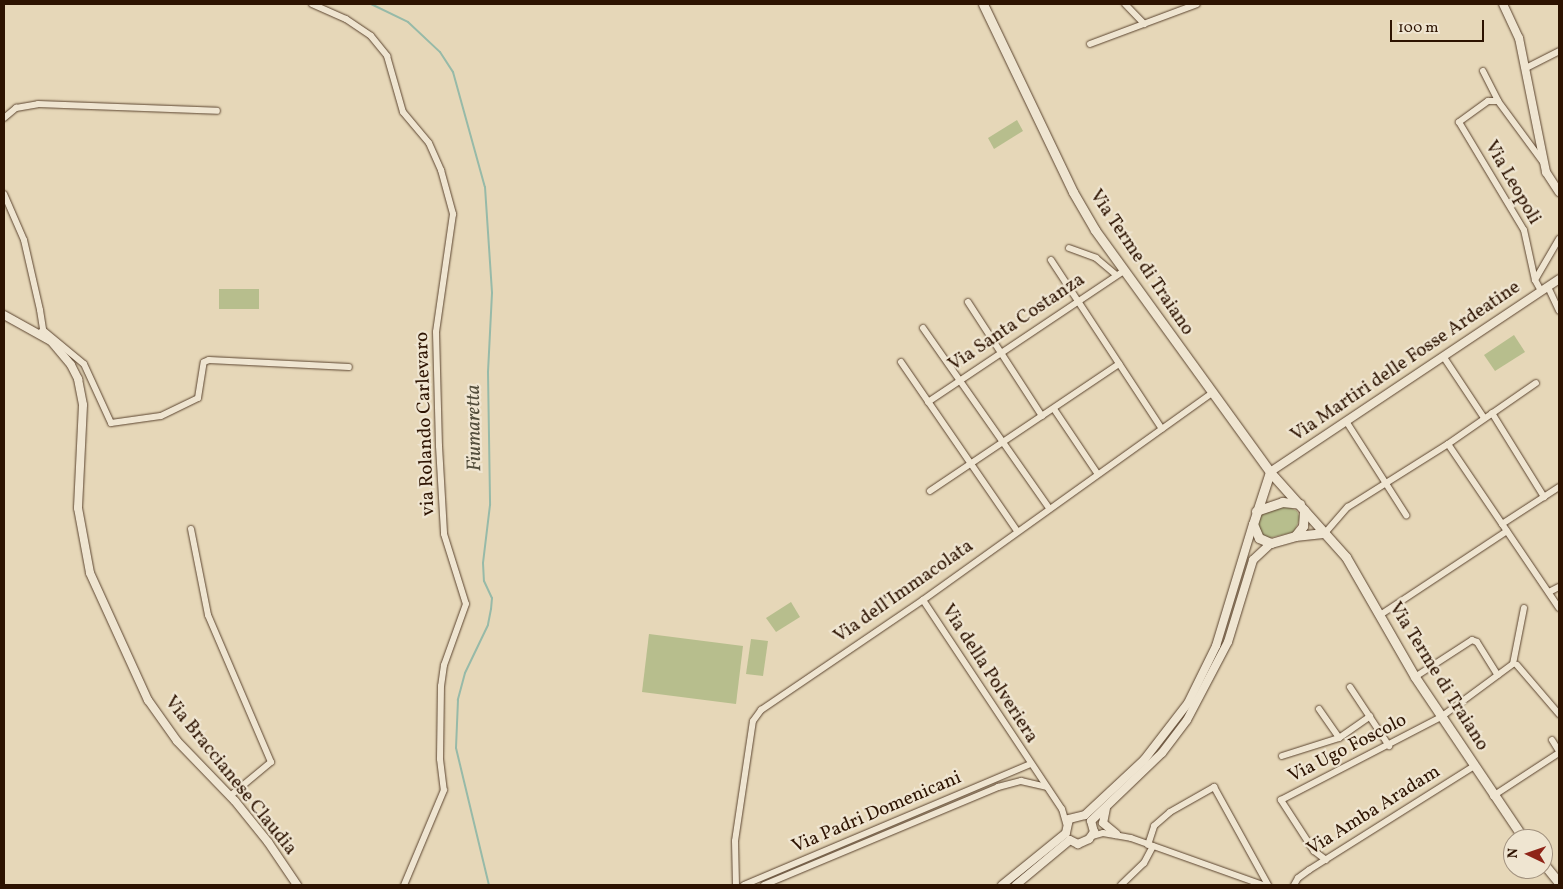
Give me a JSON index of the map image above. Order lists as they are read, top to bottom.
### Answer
{
  "streets": {
    "main road": ["Via Terme di Traiano"],
    "street": [
      "Via Leopoli",
      "Via Santa Costanza",
      "Via Martiri delle Fosse Ardeatine",
      "via Rolando Carlevaro",
      "Via dell'Immacolata",
      "Via della Polveriera",
      "Via Ugo Foscolo",
      "Via Braccianese Claudia",
      "Via Amba Aradam",
      "Via Padri Domenicani"
    ]
  },
  "crossings": [
    ["Via Leopoli", "Via Martiri delle Fosse Ardeatine"],
    ["Via Terme di Traiano", "Via Santa Costanza"],
    ["Via Terme di Traiano", "Via Martiri delle Fosse Ardeatine"],
    ["Via Terme di Traiano", "Via dell'Immacolata"],
    ["Via Terme di Traiano", "Via Ugo Foscolo"],
    ["Via Terme di Traiano", "Via Amba Aradam"],
    ["Via dell'Immacolata", "Via della Polveriera"],
    ["Via della Polveriera", "Via Padri Domenicani"],
    ["Via Ugo Foscolo", "Via Amba Aradam"]
  ],
  "water": ["Fiumaretta"],
  "scale_bar": "100 m",
  "north": "left"
}
